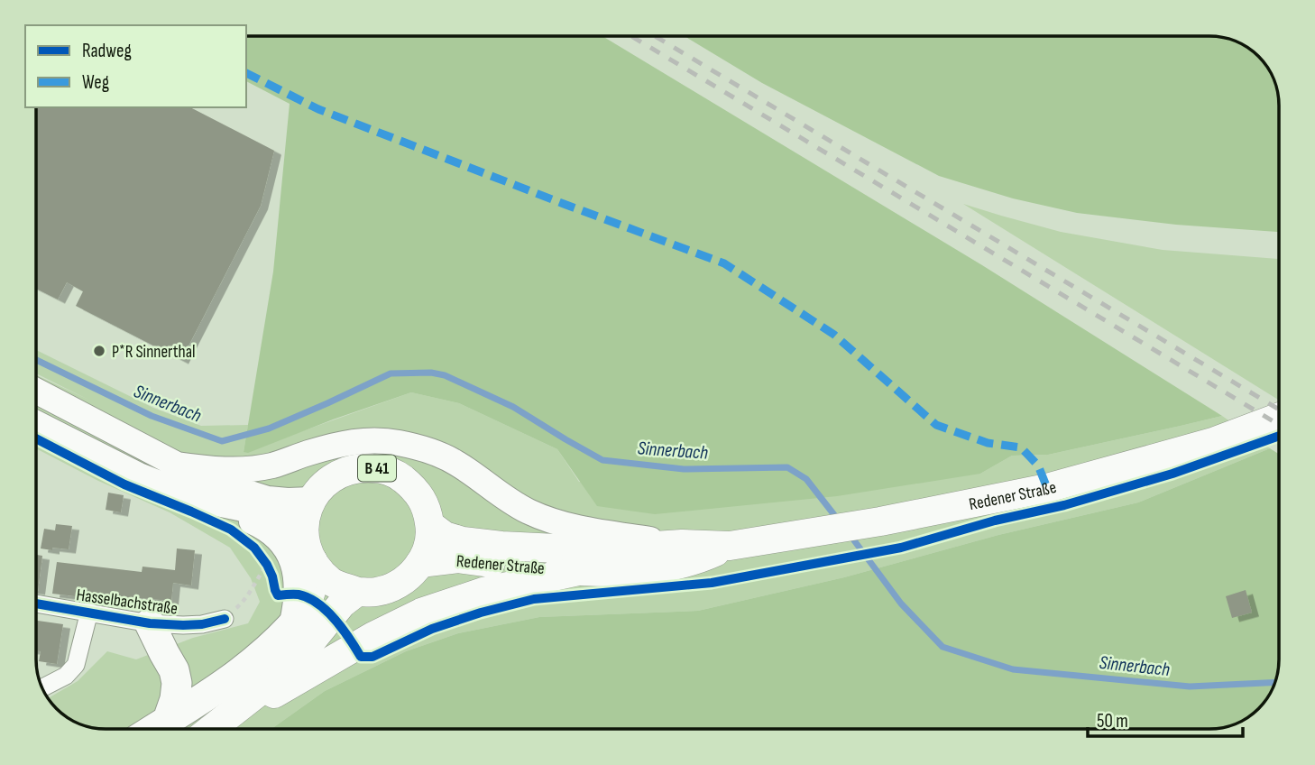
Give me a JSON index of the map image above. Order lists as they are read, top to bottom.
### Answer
{
  "streets": {
    "main road": ["B 41", "Redener Straße"],
    "street": ["Hasselbachstraße"]
  },
  "crossings": [
    ["B 41", "Redener Straße"]
  ],
  "water": ["Sinnerbach"],
  "places": ["P*R Sinnerthal"],
  "legend": ["Radweg", "Weg"],
  "scale_bar": "50 m"
}
